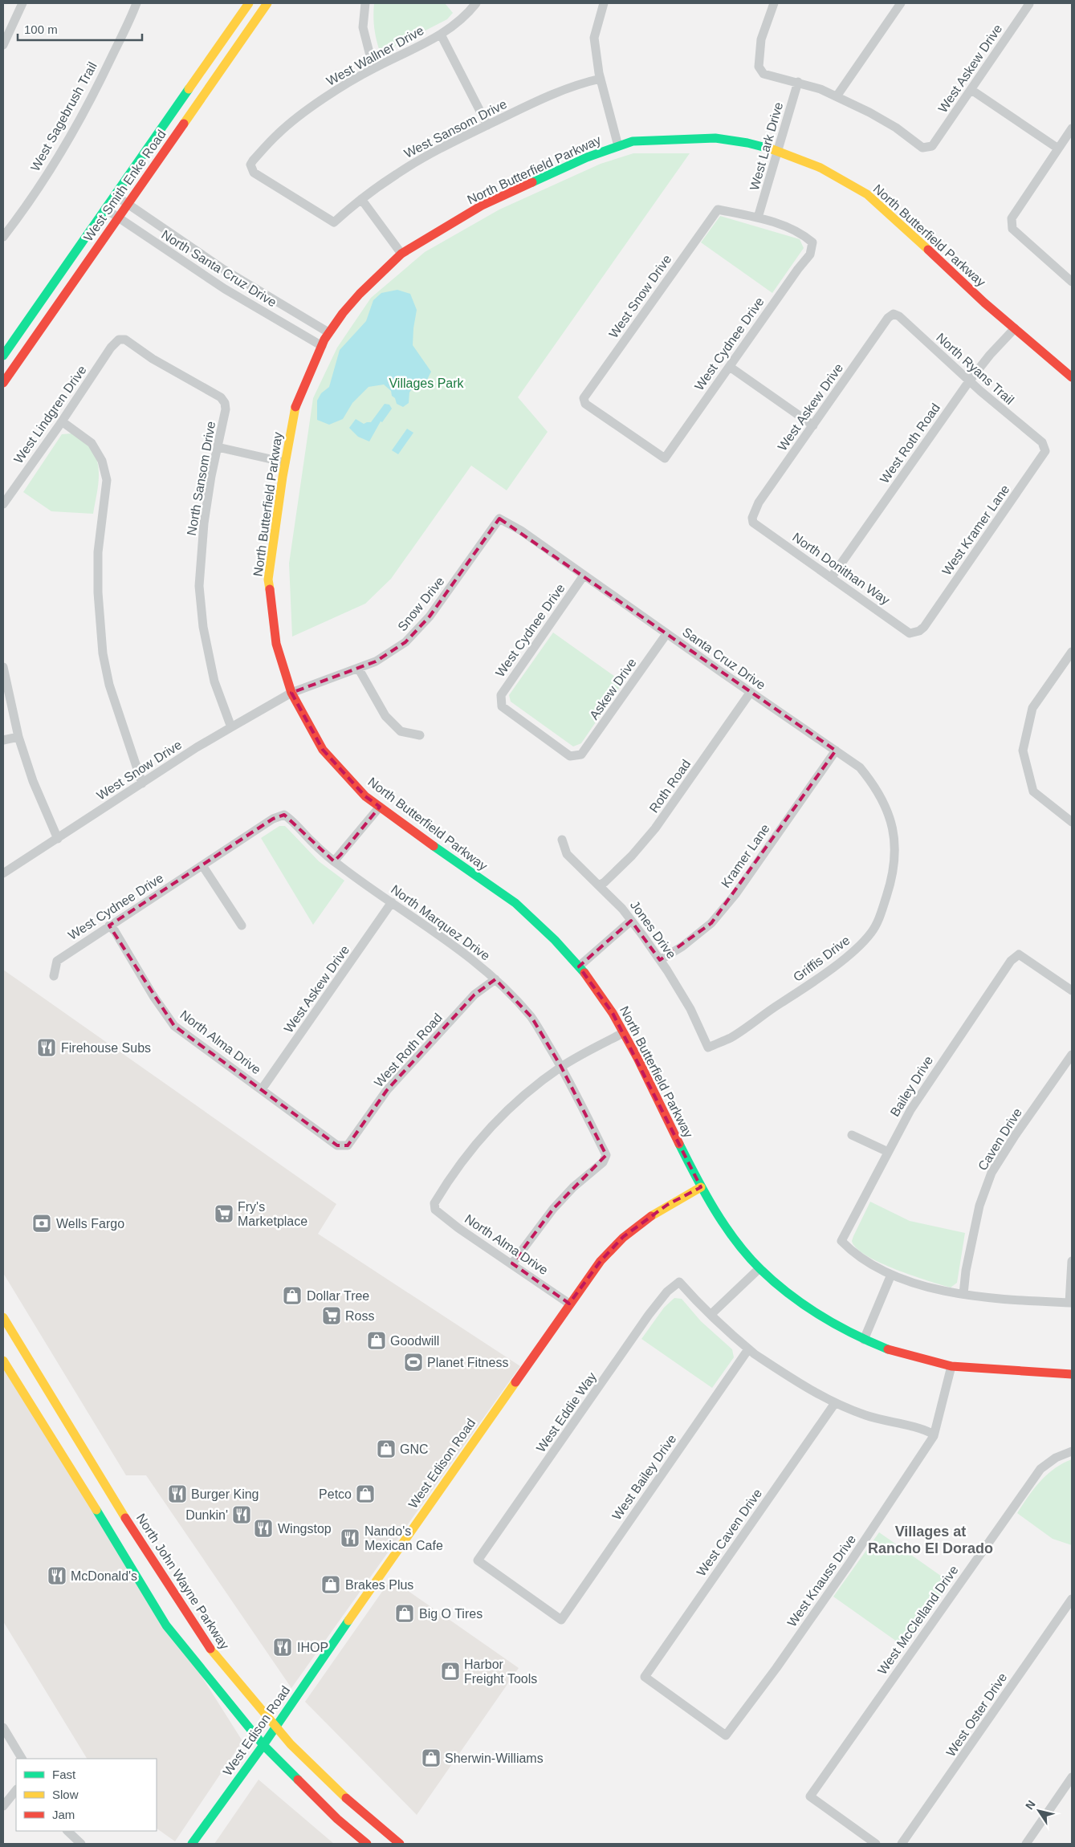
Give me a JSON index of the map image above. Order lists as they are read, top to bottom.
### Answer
{
  "streets": {
    "main road": [
      "North Butterfield Parkway",
      "West Smith Enke Road",
      "West Edison Road",
      "North John Wayne Parkway"
    ],
    "street": [
      "West Wallner Drive",
      "West Askew Drive",
      "West Sagebrush Trail",
      "West Sansom Drive",
      "West Lark Drive",
      "North Santa Cruz Drive",
      "West Snow Drive",
      "West Cydnee Drive",
      "North Ryans Trail",
      "West Lindgren Drive",
      "West Roth Road",
      "North Sansom Drive",
      "West Kramer Lane",
      "North Donithan Way",
      "Snow Drive",
      "Santa Cruz Drive",
      "Askew Drive",
      "Roth Road",
      "Kramer Lane",
      "North Marquez Drive",
      "Jones Drive",
      "Griffis Drive",
      "North Alma Drive",
      "Bailey Drive",
      "Caven Drive",
      "West Eddie Way",
      "West Bailey Drive",
      "West Caven Drive",
      "West Knauss Drive",
      "West McClelland Drive",
      "West Oster Drive"
    ]
  },
  "crossings": [
    ["West Wallner Drive", "West Sansom Drive"],
    ["West Askew Drive", "North Ryans Trail"],
    ["West Askew Drive", "North Donithan Way"],
    ["West Askew Drive", "North Marquez Drive"],
    ["West Askew Drive", "North Alma Drive"],
    ["West Lark Drive", "North Butterfield Parkway"],
    ["West Lark Drive", "West Snow Drive"],
    ["West Lark Drive", "West Cydnee Drive"],
    ["North Butterfield Parkway", "North Santa Cruz Drive"],
    ["North Butterfield Parkway", "West Snow Drive"],
    ["North Butterfield Parkway", "West Roth Road"],
    ["North Butterfield Parkway", "Snow Drive"],
    ["North Butterfield Parkway", "West Edison Road"],
    ["North Butterfield Parkway", "West Knauss Drive"],
    ["West Smith Enke Road", "North Santa Cruz Drive"],
    ["West Snow Drive", "West Cydnee Drive"],
    ["West Snow Drive", "North Sansom Drive"],
    ["West Snow Drive", "Snow Drive"],
    ["West Cydnee Drive", "Santa Cruz Drive"],
    ["West Cydnee Drive", "Askew Drive"],
    ["West Cydnee Drive", "North Marquez Drive"],
    ["West Cydnee Drive", "North Alma Drive"],
    ["North Ryans Trail", "West Roth Road"],
    ["North Ryans Trail", "West Kramer Lane"],
    ["West Lindgren Drive", "North Sansom Drive"],
    ["West Roth Road", "North Donithan Way"],
    ["West Roth Road", "North Marquez Drive"],
    ["West Roth Road", "North Alma Drive"],
    ["West Kramer Lane", "North Donithan Way"],
    ["Snow Drive", "Santa Cruz Drive"],
    ["Santa Cruz Drive", "Askew Drive"],
    ["Santa Cruz Drive", "Roth Road"],
    ["Santa Cruz Drive", "Kramer Lane"],
    ["Santa Cruz Drive", "Griffis Drive"],
    ["Roth Road", "Jones Drive"],
    ["Kramer Lane", "Jones Drive"],
    ["North Marquez Drive", "North Alma Drive"],
    ["Jones Drive", "Griffis Drive"],
    ["North Alma Drive", "West Edison Road"],
    ["West Eddie Way", "West Bailey Drive"],
    ["West Edison Road", "North John Wayne Parkway"],
    ["West Caven Drive", "West Knauss Drive"]
  ],
  "districts": ["Villages at Rancho El Dorado"],
  "parks": ["Villages Park"],
  "places": {
    "restaurant": [
      "Firehouse Subs",
      "Burger King",
      "Dunkin'",
      "Wingstop",
      "Nando's Mexican Cafe",
      "McDonald's",
      "IHOP"
    ],
    "supermarket": ["Fry's Marketplace", "Ross"],
    "bank": ["Wells Fargo"],
    "shop": [
      "Dollar Tree",
      "Goodwill",
      "GNC",
      "Petco",
      "Brakes Plus",
      "Big O Tires",
      "Harbor Freight Tools",
      "Sherwin-Williams"
    ],
    "sports": ["Planet Fitness"]
  },
  "legend": ["Fast", "Slow", "Jam"],
  "scale_bar": "100 m",
  "north": "top left"
}
